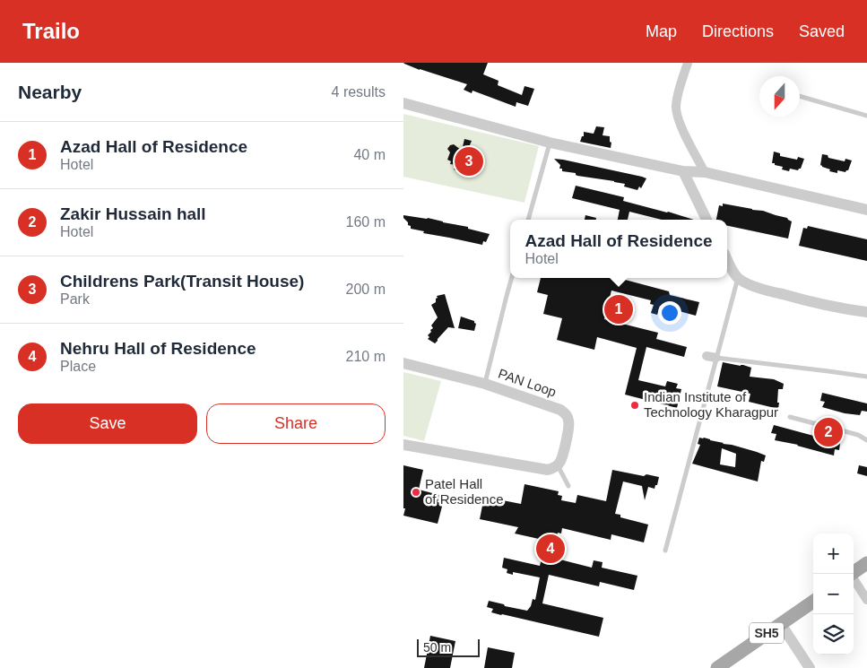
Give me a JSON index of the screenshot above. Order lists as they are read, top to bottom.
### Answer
{
  "streets": {
    "main road": ["SH5"],
    "street": ["PAN Loop"]
  },
  "places": ["Indian Institute of Technology Kharagpur", "Patel Hall of Residence"],
  "scale_bar": "50 m",
  "north": "bottom",
  "page": {
    "header": "Trailo",
    "nav": ["Map", "Directions", "Saved"],
    "heading": ["Nearby", "4 results"],
    "list": [
      {
        "mark": "1",
        "name": "Azad Hall of Residence",
        "note": "Hotel",
        "value": "40 m"
      },
      {
        "mark": "2",
        "name": "Zakir Hussain hall",
        "note": "Hotel",
        "value": "160 m"
      },
      {
        "mark": "3",
        "name": "Childrens Park(Transit House)",
        "note": "Park",
        "value": "200 m"
      },
      {
        "mark": "4",
        "name": "Nehru Hall of Residence",
        "note": "Place",
        "value": "210 m"
      }
    ],
    "pins": [
      "3",
      "1",
      "2",
      "4"
    ],
    "popup": ["Azad Hall of Residence", "Hotel"],
    "buttons": ["Save", "Share"],
    "map_buttons": ["+", "−"],
    "scale": "50 m"
  }
}
